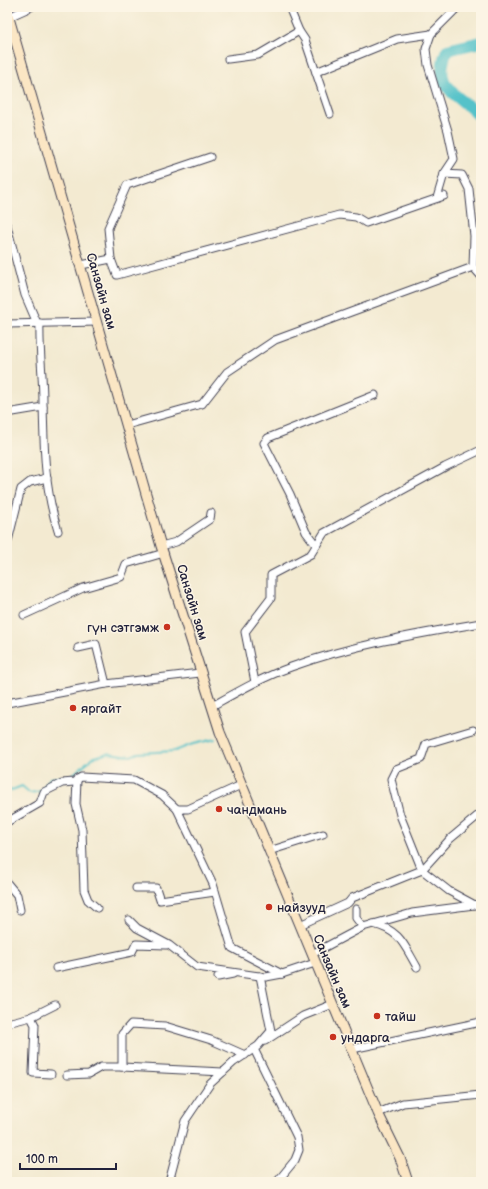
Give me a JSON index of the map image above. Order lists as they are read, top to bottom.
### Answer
{
  "streets": {
    "main road": ["Санзайн зам"]
  },
  "places": [
    "гүн сэтгэмж",
    "яргайт",
    "чандмань",
    "найзууд",
    "тайш",
    "ундарга"
  ],
  "scale_bar": "100 m"
}
